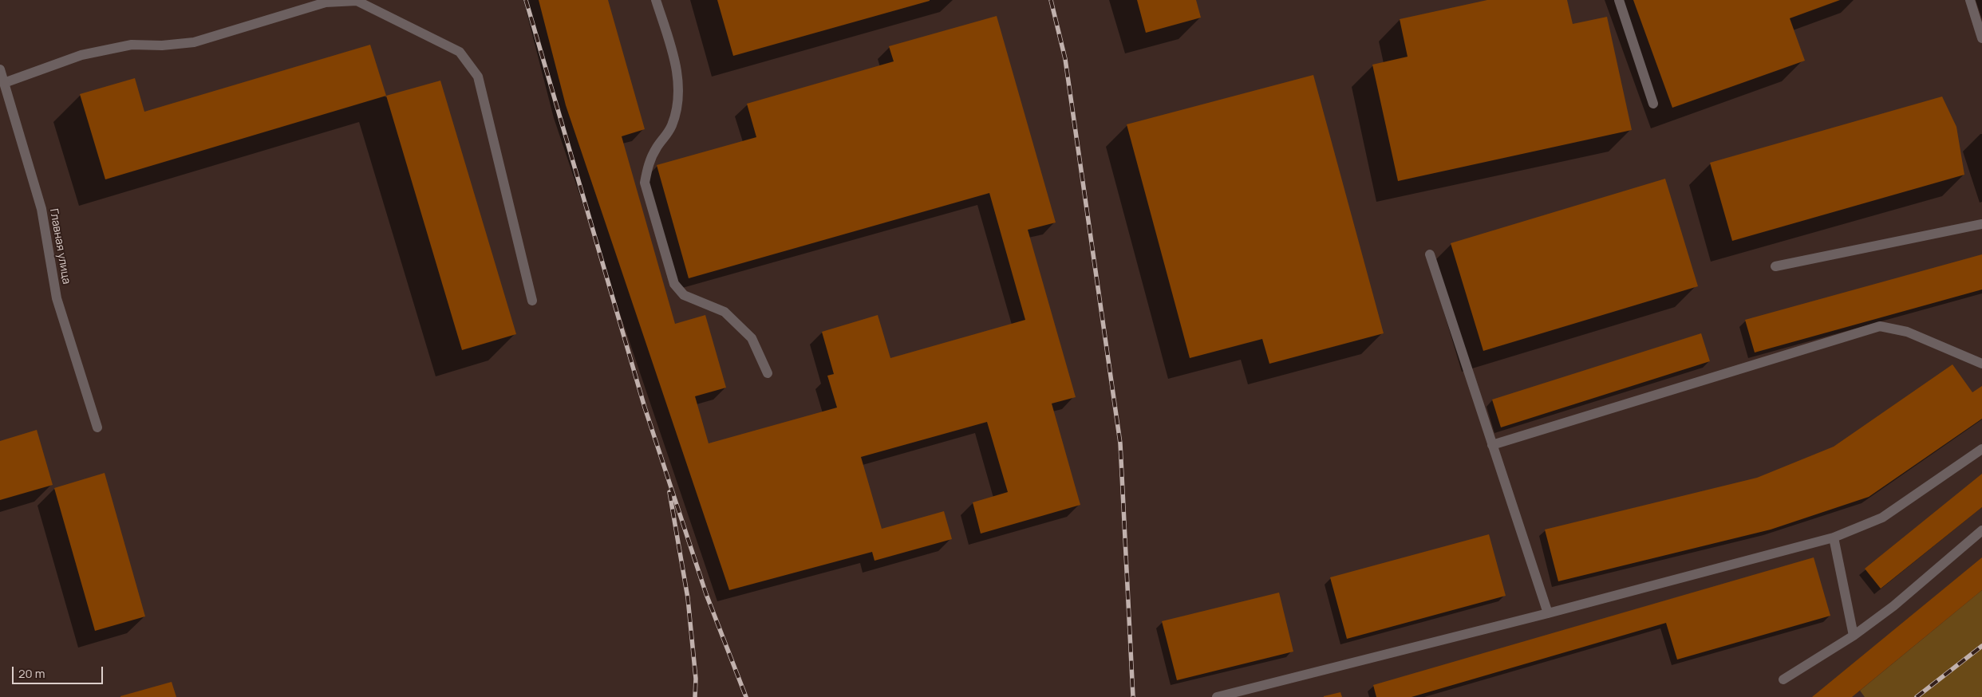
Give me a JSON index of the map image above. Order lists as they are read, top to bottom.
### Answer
{
  "streets": {
    "street": ["Главная улица"]
  },
  "scale_bar": "20 m"
}
